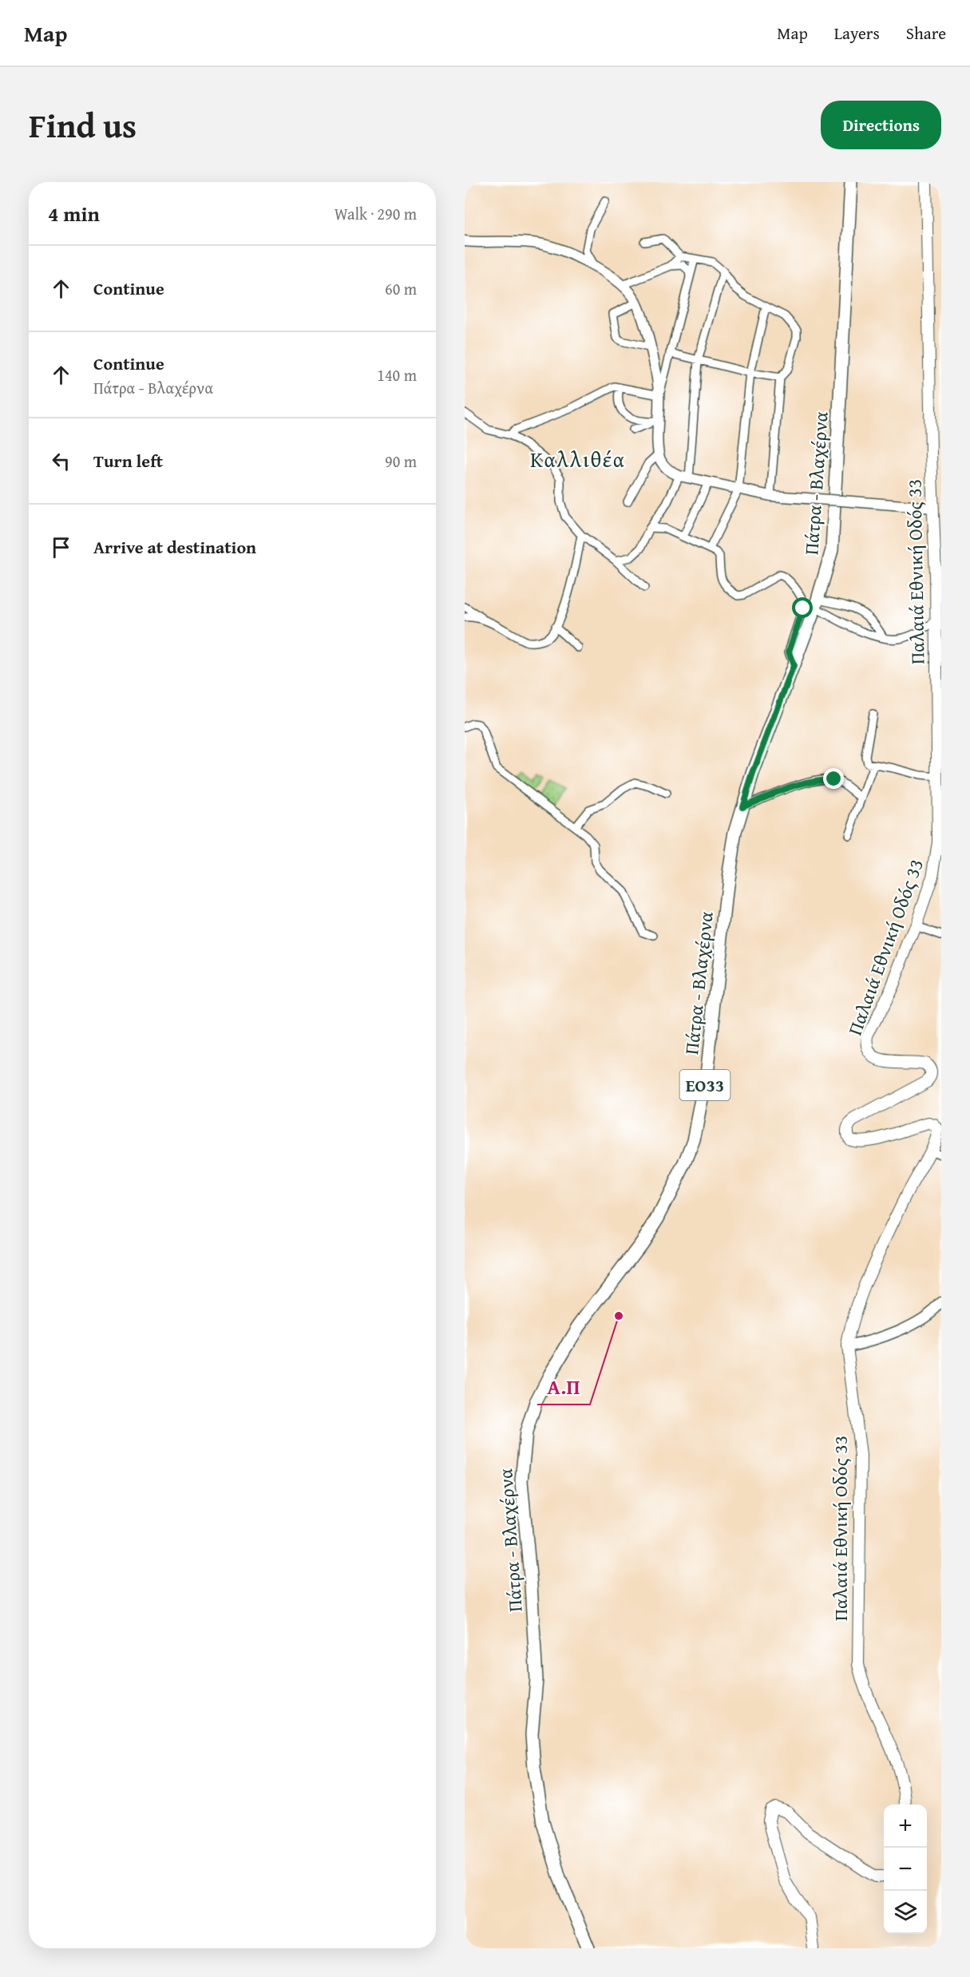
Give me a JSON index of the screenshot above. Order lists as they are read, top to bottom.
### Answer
{
  "streets": {
    "main road": ["Πάτρα - Βλαχέρνα", "Παλαιά Εθνική Οδός 33", "ΕΟ33"]
  },
  "districts": ["Καλλιθέα"],
  "places": ["Α.Π"],
  "page": {
    "header": "Map",
    "nav": ["Map", "Layers", "Share"],
    "title": "Find us",
    "buttons": "Directions",
    "heading": ["4 min", "Walk · 290 m"],
    "list": [
      ["Continue", "60 m"],
      ["Continue", "Πάτρα - Βλαχέρνα", "140 m"],
      ["Turn left", "90 m"],
      "Arrive at destination"
    ],
    "map_buttons": ["+", "−"]
  }
}
